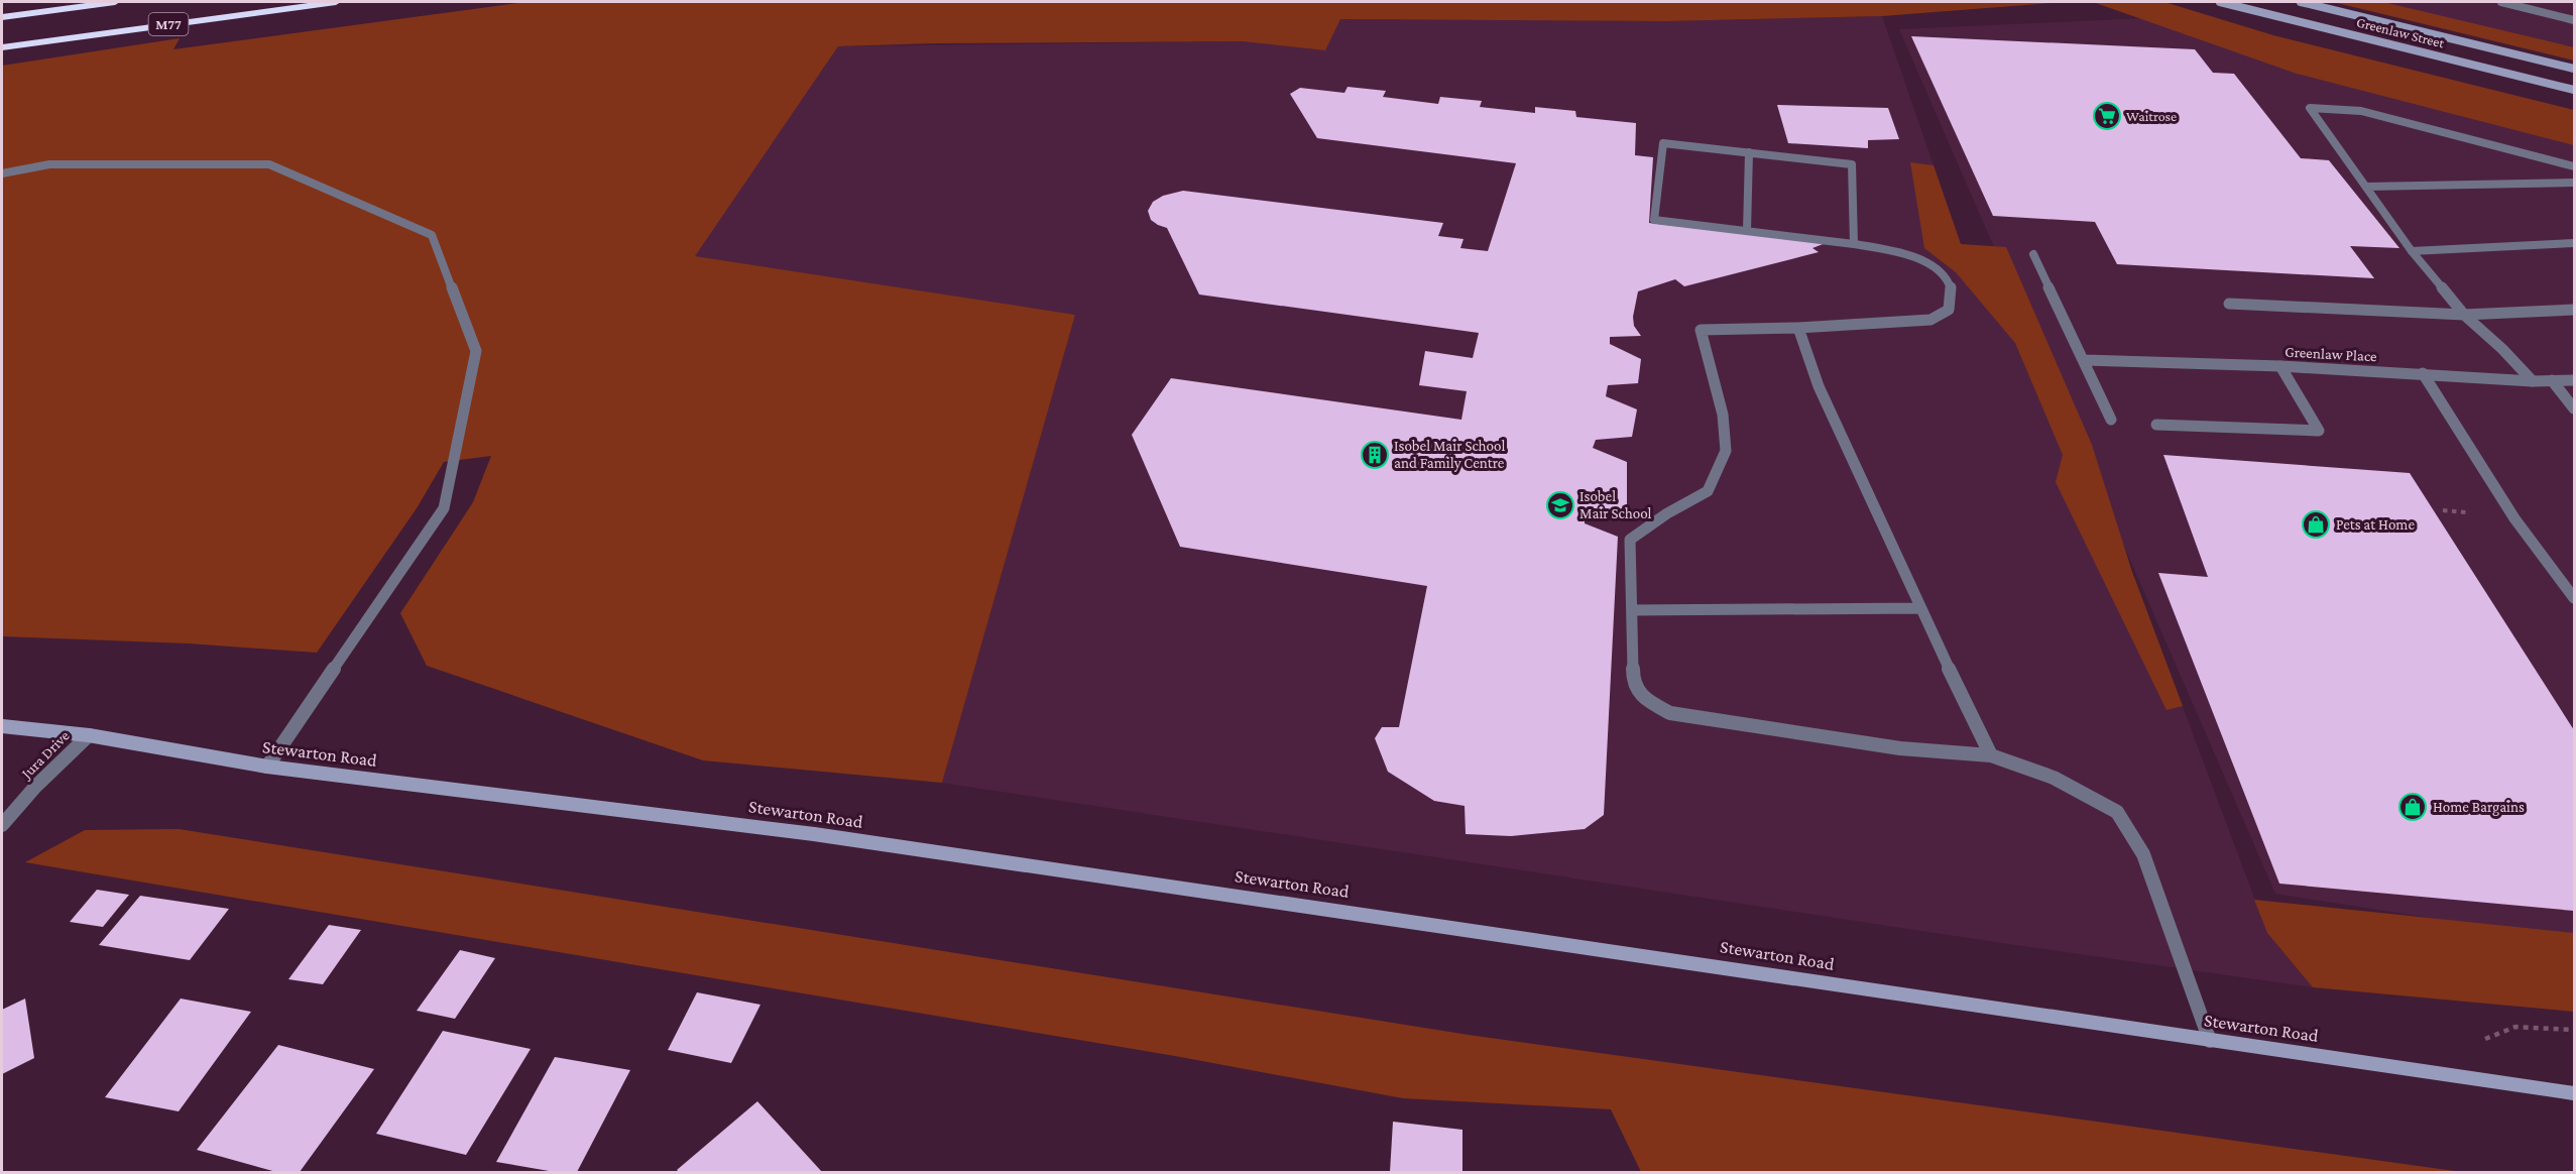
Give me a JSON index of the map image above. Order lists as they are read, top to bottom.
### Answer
{
  "streets": {
    "highway": ["M77"],
    "main road": ["Greenlaw Street", "Stewarton Road"],
    "street": ["Greenlaw Place", "Jura Drive"]
  },
  "crossings": [
    ["Stewarton Road", "Jura Drive"]
  ],
  "places": {
    "supermarket": ["Waitrose"],
    "building": ["Isobel Mair School and Family Centre"],
    "school or university": ["Isobel Mair School"],
    "shop": ["Pets at Home", "Home Bargains"]
  }
}
